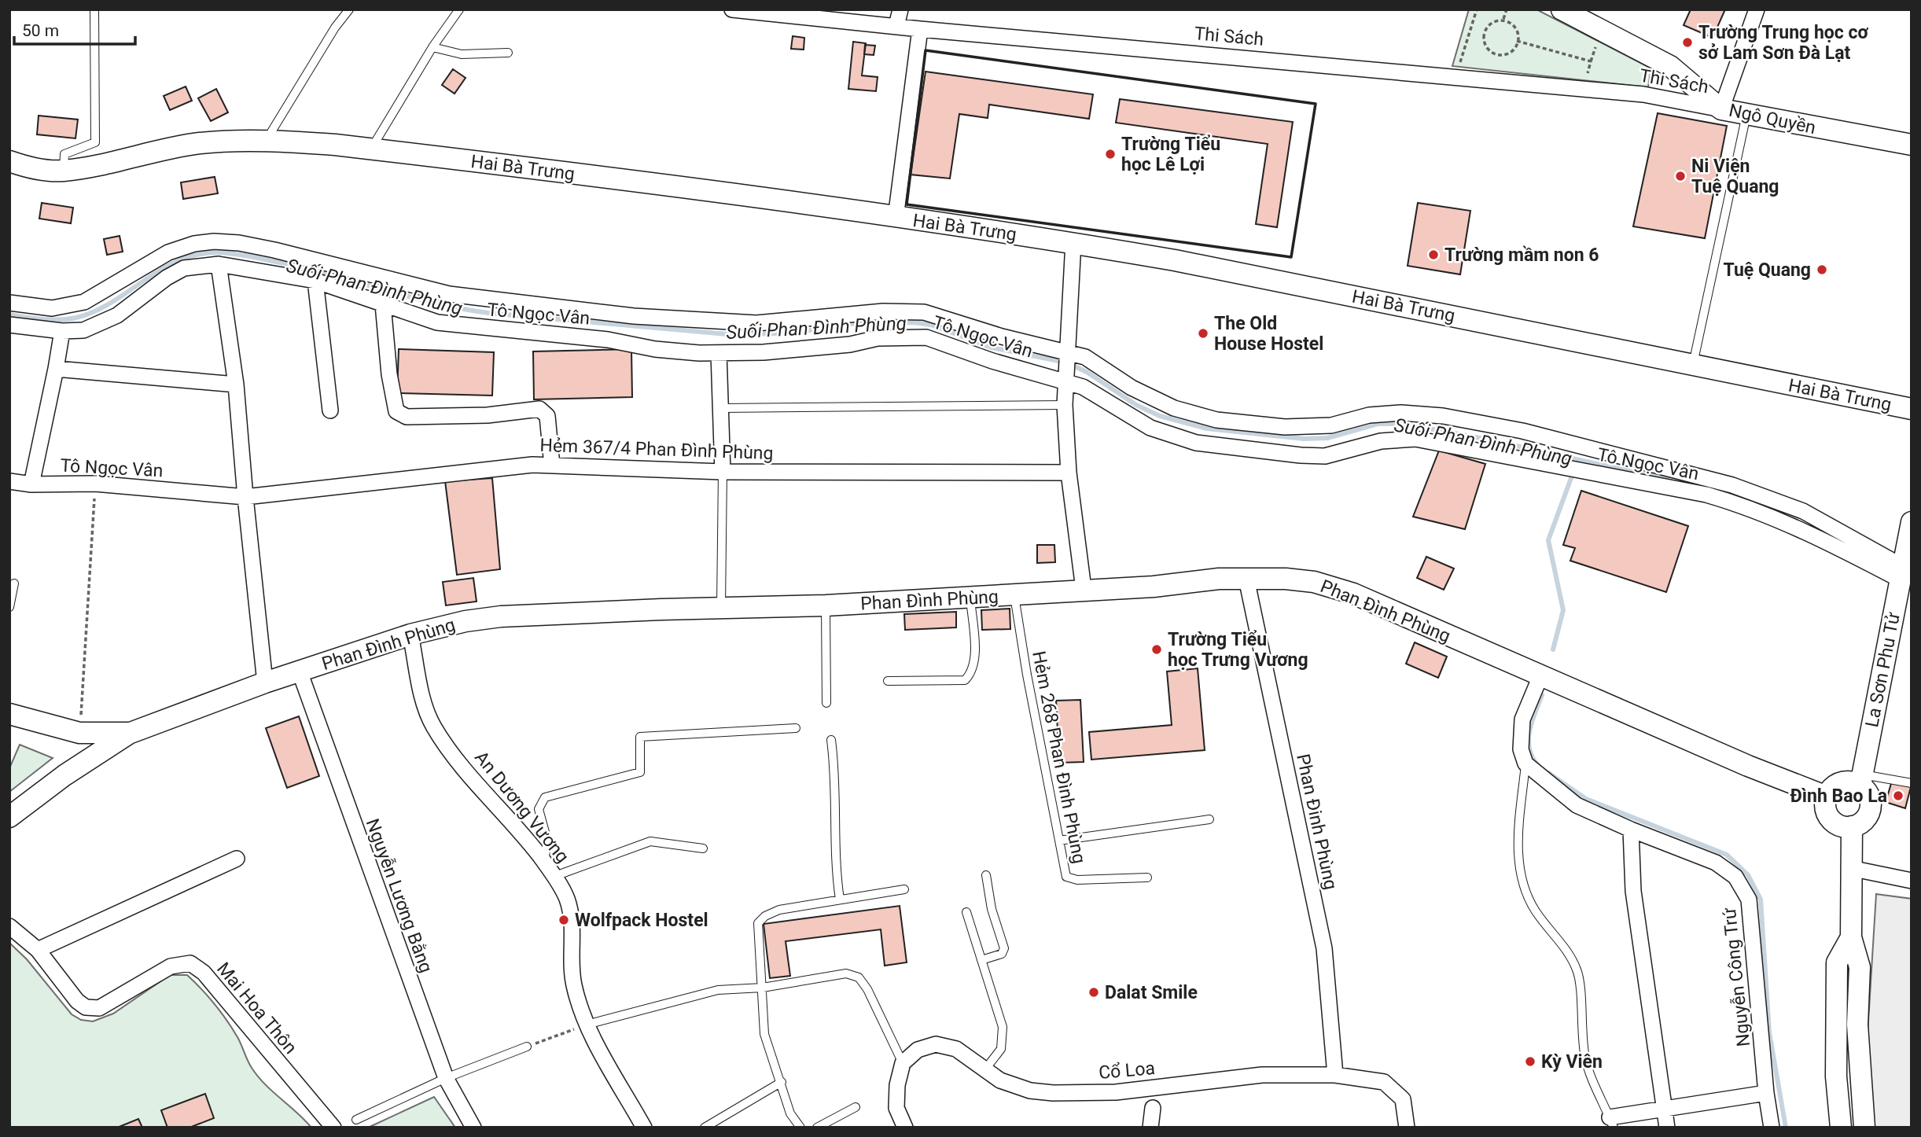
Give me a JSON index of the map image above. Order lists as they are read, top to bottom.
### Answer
{
  "streets": {
    "street": [
      "Thi Sách",
      "Ngô Quyền",
      "Hai Bà Trưng",
      "Tô Ngọc Vân",
      "Hẻm 367/4 Phan Đình Phùng",
      "Phan Đình Phùng",
      "La Sơn Phu Tử",
      "An Dương Vương",
      "Phan Đinh Phùng",
      "Nguyễn Lương Bằng",
      "Nguyễn Công Trứ",
      "Mai Hoa Thôn",
      "Cổ Loa"
    ],
    "lane": ["Hẻm 268 Phan Đình Phùng"]
  },
  "crossings": [
    ["Thi Sách", "Ngô Quyền"],
    ["Tô Ngọc Vân", "Hẻm 367/4 Phan Đình Phùng"],
    ["Tô Ngọc Vân", "La Sơn Phu Tử"],
    ["Phan Đình Phùng", "La Sơn Phu Tử"],
    ["Phan Đình Phùng", "Hẻm 268 Phan Đình Phùng"],
    ["Phan Đình Phùng", "An Dương Vương"],
    ["Phan Đình Phùng", "Phan Đinh Phùng"],
    ["Phan Đình Phùng", "Nguyễn Lương Bằng"],
    ["Phan Đinh Phùng", "Cổ Loa"]
  ],
  "water": ["Suối Phan Đình Phùng"],
  "places": [
    "Trường Trung học cơ sở Lam Sơn Đà Lạt",
    "Trường Tiểu học Lê Lợi",
    "Ni Viện Tuệ Quang",
    "Trường mầm non 6",
    "Tuệ Quang",
    "The Old House Hostel",
    "Trường Tiểu học Trưng Vương",
    "Đình Bao La",
    "Wolfpack Hostel",
    "Dalat Smile",
    "Kỳ Viên"
  ],
  "scale_bar": "50 m"
}
